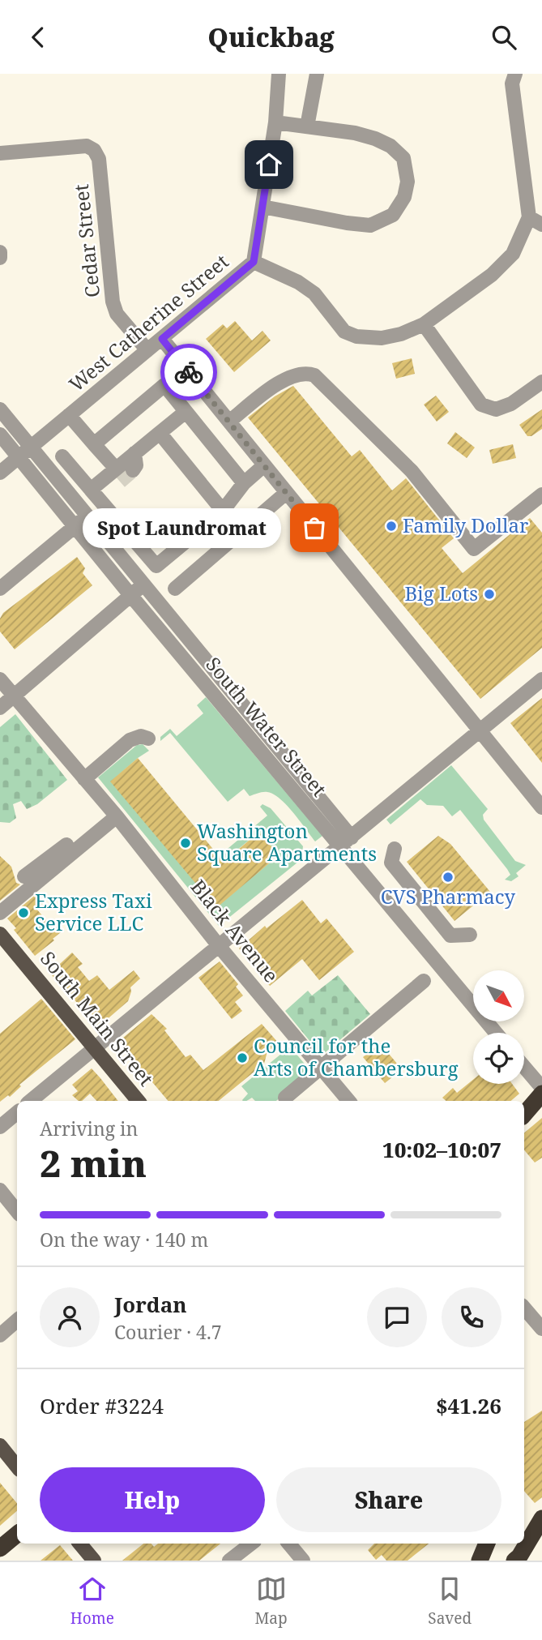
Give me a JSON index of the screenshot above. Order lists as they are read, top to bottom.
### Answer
{
  "streets": {
    "main road": ["South Main Street"],
    "street": [
      "Cedar Street",
      "West Catherine Street",
      "South Water Street",
      "Black Avenue"
    ]
  },
  "crossings": [
    ["Cedar Street", "West Catherine Street"],
    ["West Catherine Street", "South Water Street"]
  ],
  "places": [
    "Family Dollar",
    "Spot Laundromat",
    "Big Lots",
    "Washington Square Apartments",
    "CVS Pharmacy",
    "Express Taxi Service LLC",
    "Council for the Arts of Chambersburg"
  ],
  "north": "bottom right",
  "page": {
    "header": "Quickbag",
    "bubble": "Spot Laundromat",
    "heading": ["2 min", "Arriving in", "10:02–10:07"],
    "panel": [
      "Jordan",
      "Courier · 4.7",
      "Order #3224",
      "$41.26"
    ],
    "bar": "On the way · 140 m",
    "buttons": ["Help", "Share"],
    "tabs": ["Home", "Map", "Saved"]
  }
}
